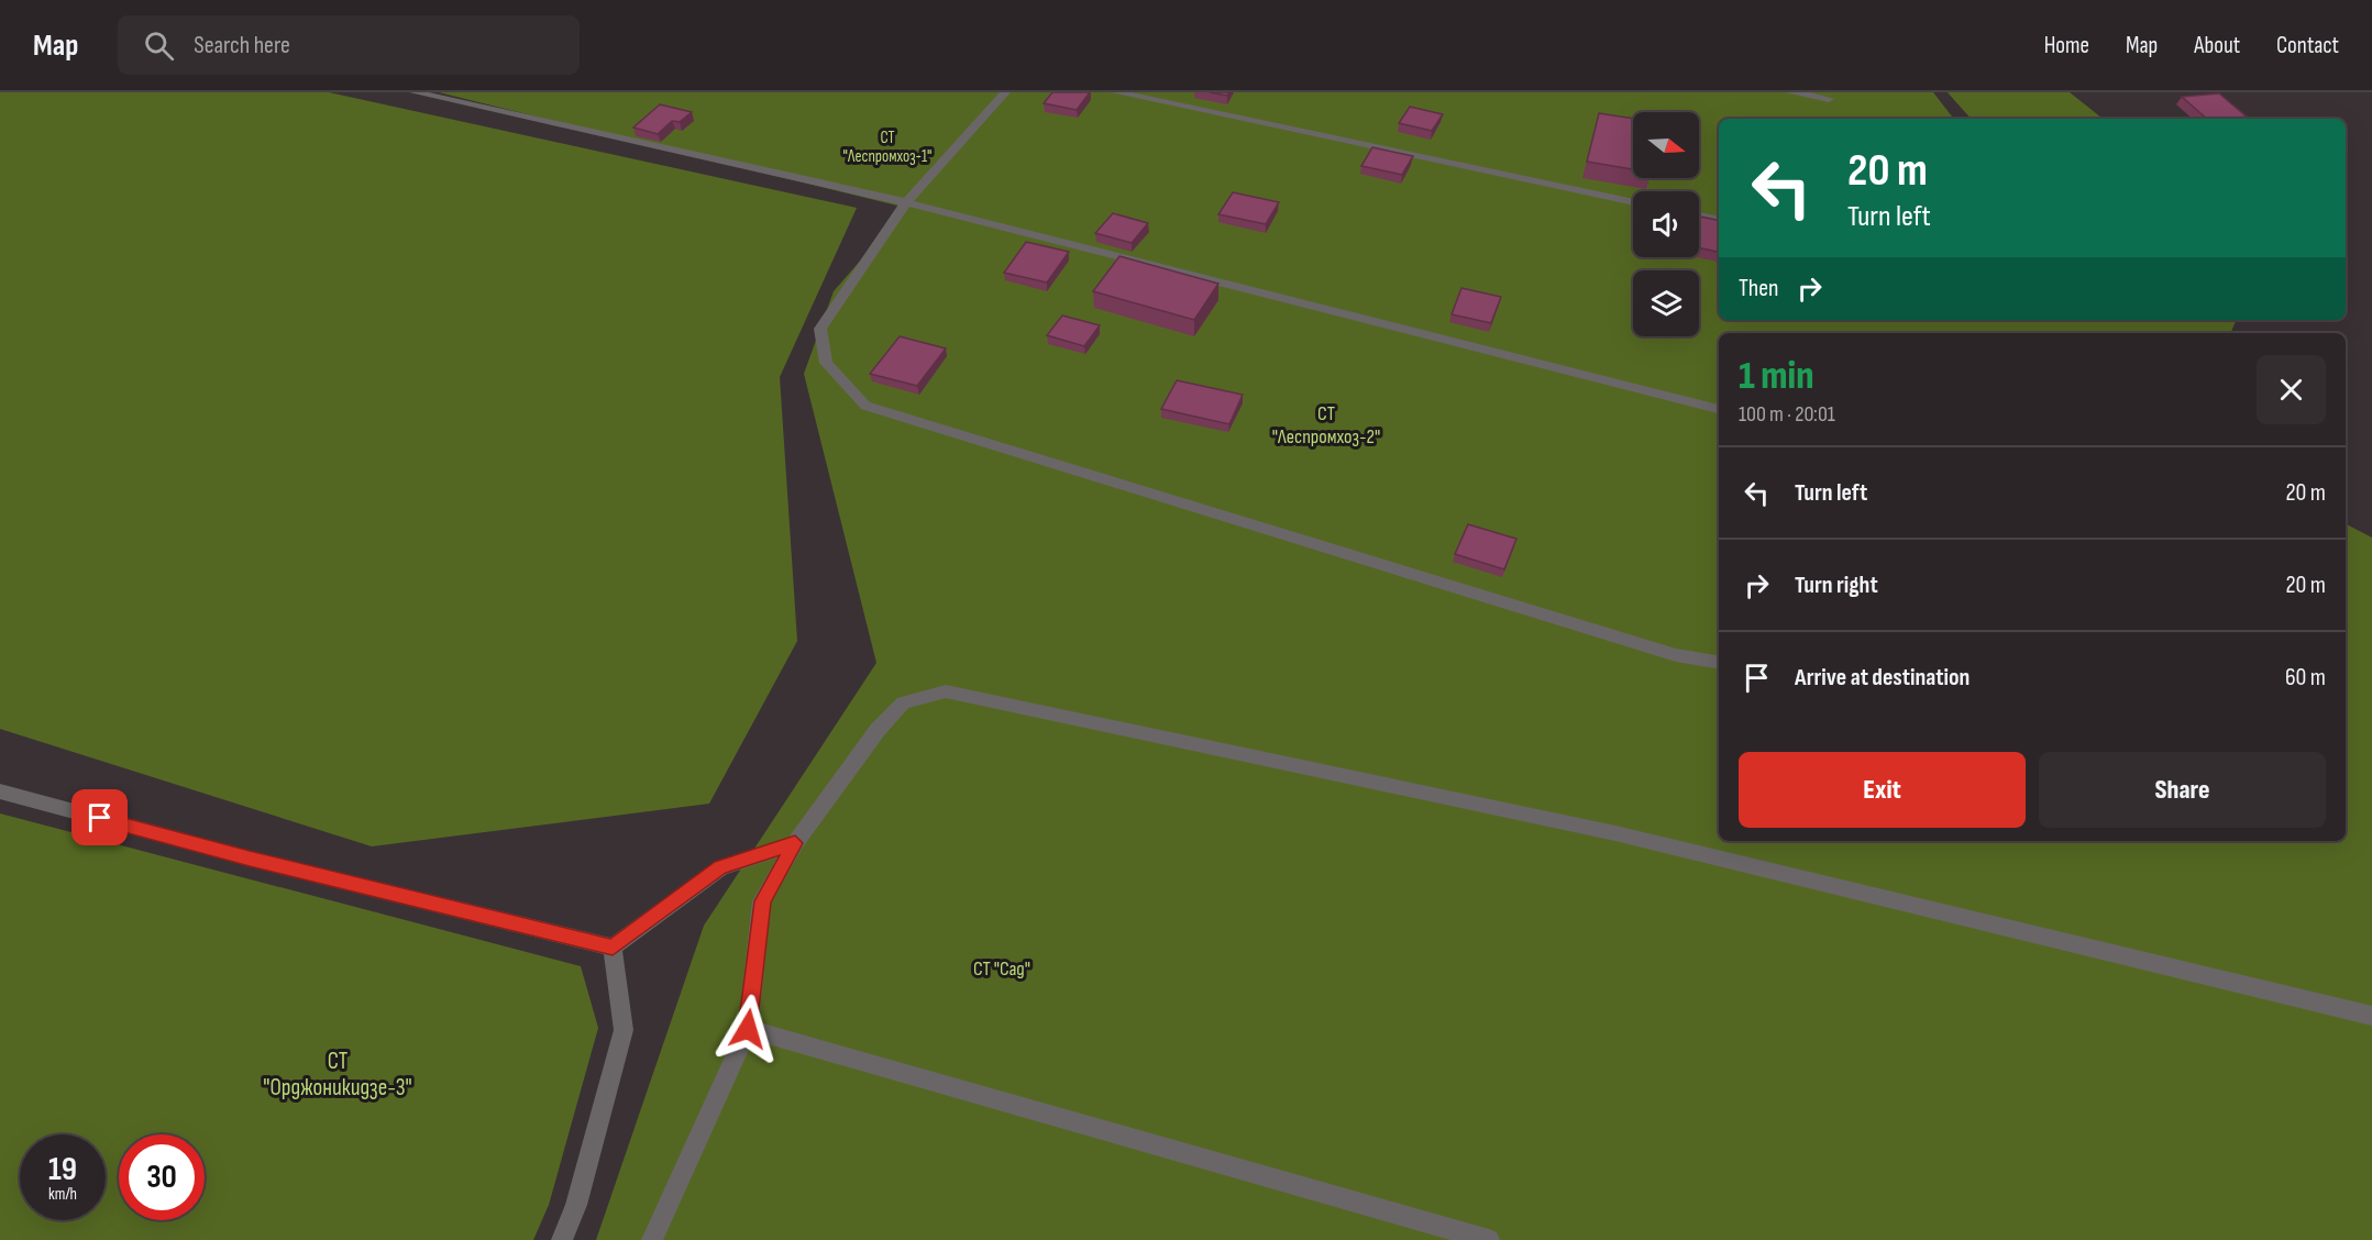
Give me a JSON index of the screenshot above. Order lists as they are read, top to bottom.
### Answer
{
  "parks": [
    "СТ \"Леспромхоз-1\"",
    "СТ \"Леспромхоз-2\"",
    "СТ \"Сад\"",
    "СТ \"Орджоникидзе-3\""
  ],
  "north": "right",
  "page": {
    "header": "Map",
    "search": "Search here",
    "nav": [
      "Home",
      "Map",
      "About",
      "Contact"
    ],
    "turn": ["20 m", "Turn left"],
    "then": "Then",
    "heading": ["1 min", "100 m · 20:01"],
    "list": [
      {
        "name": "Turn left",
        "value": "20 m"
      },
      {
        "name": "Turn right",
        "value": "20 m"
      },
      {
        "name": "Arrive at destination",
        "value": "60 m"
      }
    ],
    "buttons": ["Exit", "Share"],
    "speed": "19 km/h",
    "limit": "30"
  }
}
